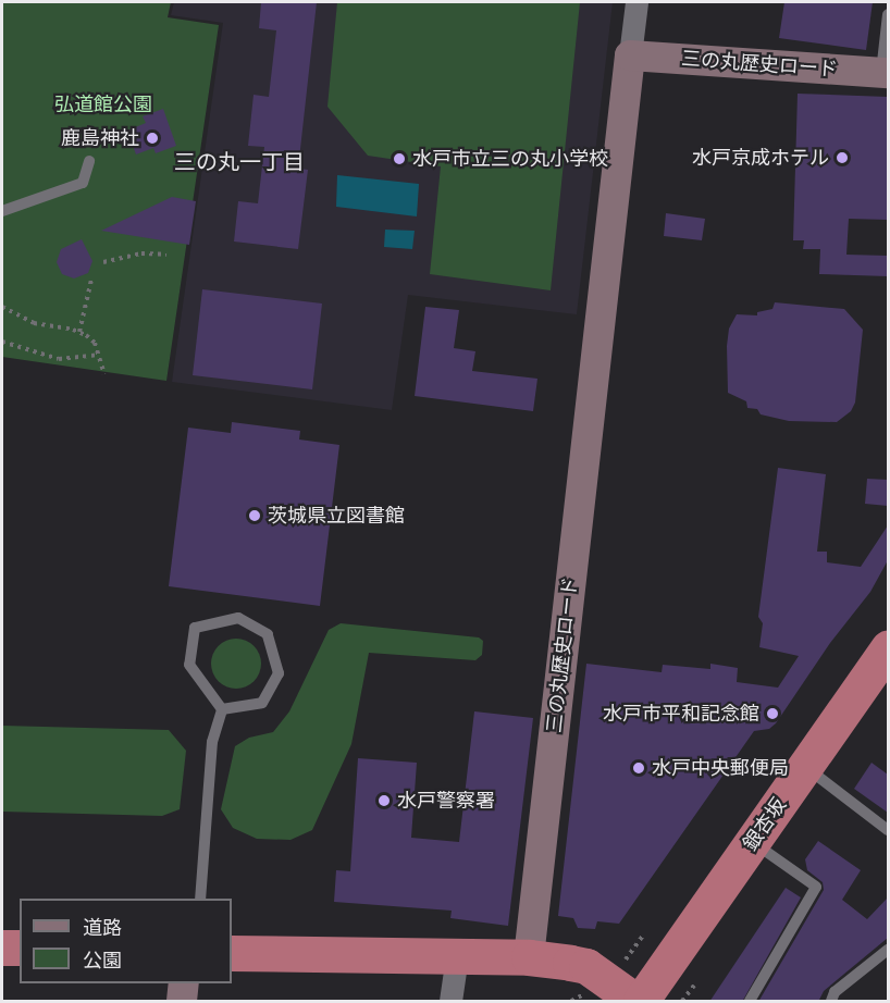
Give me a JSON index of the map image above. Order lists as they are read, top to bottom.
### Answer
{
  "streets": {
    "highway": ["銀杏坂"],
    "street": ["三の丸歴史ロード"]
  },
  "districts": ["三の丸一丁目"],
  "parks": ["弘道館公園"],
  "places": [
    "鹿島神社",
    "水戸京成ホテル",
    "水戸市立三の丸小学校",
    "茨城県立図書館",
    "水戸市平和記念館",
    "水戸中央郵便局",
    "水戸警察署"
  ],
  "legend": ["道路", "公園"]
}
